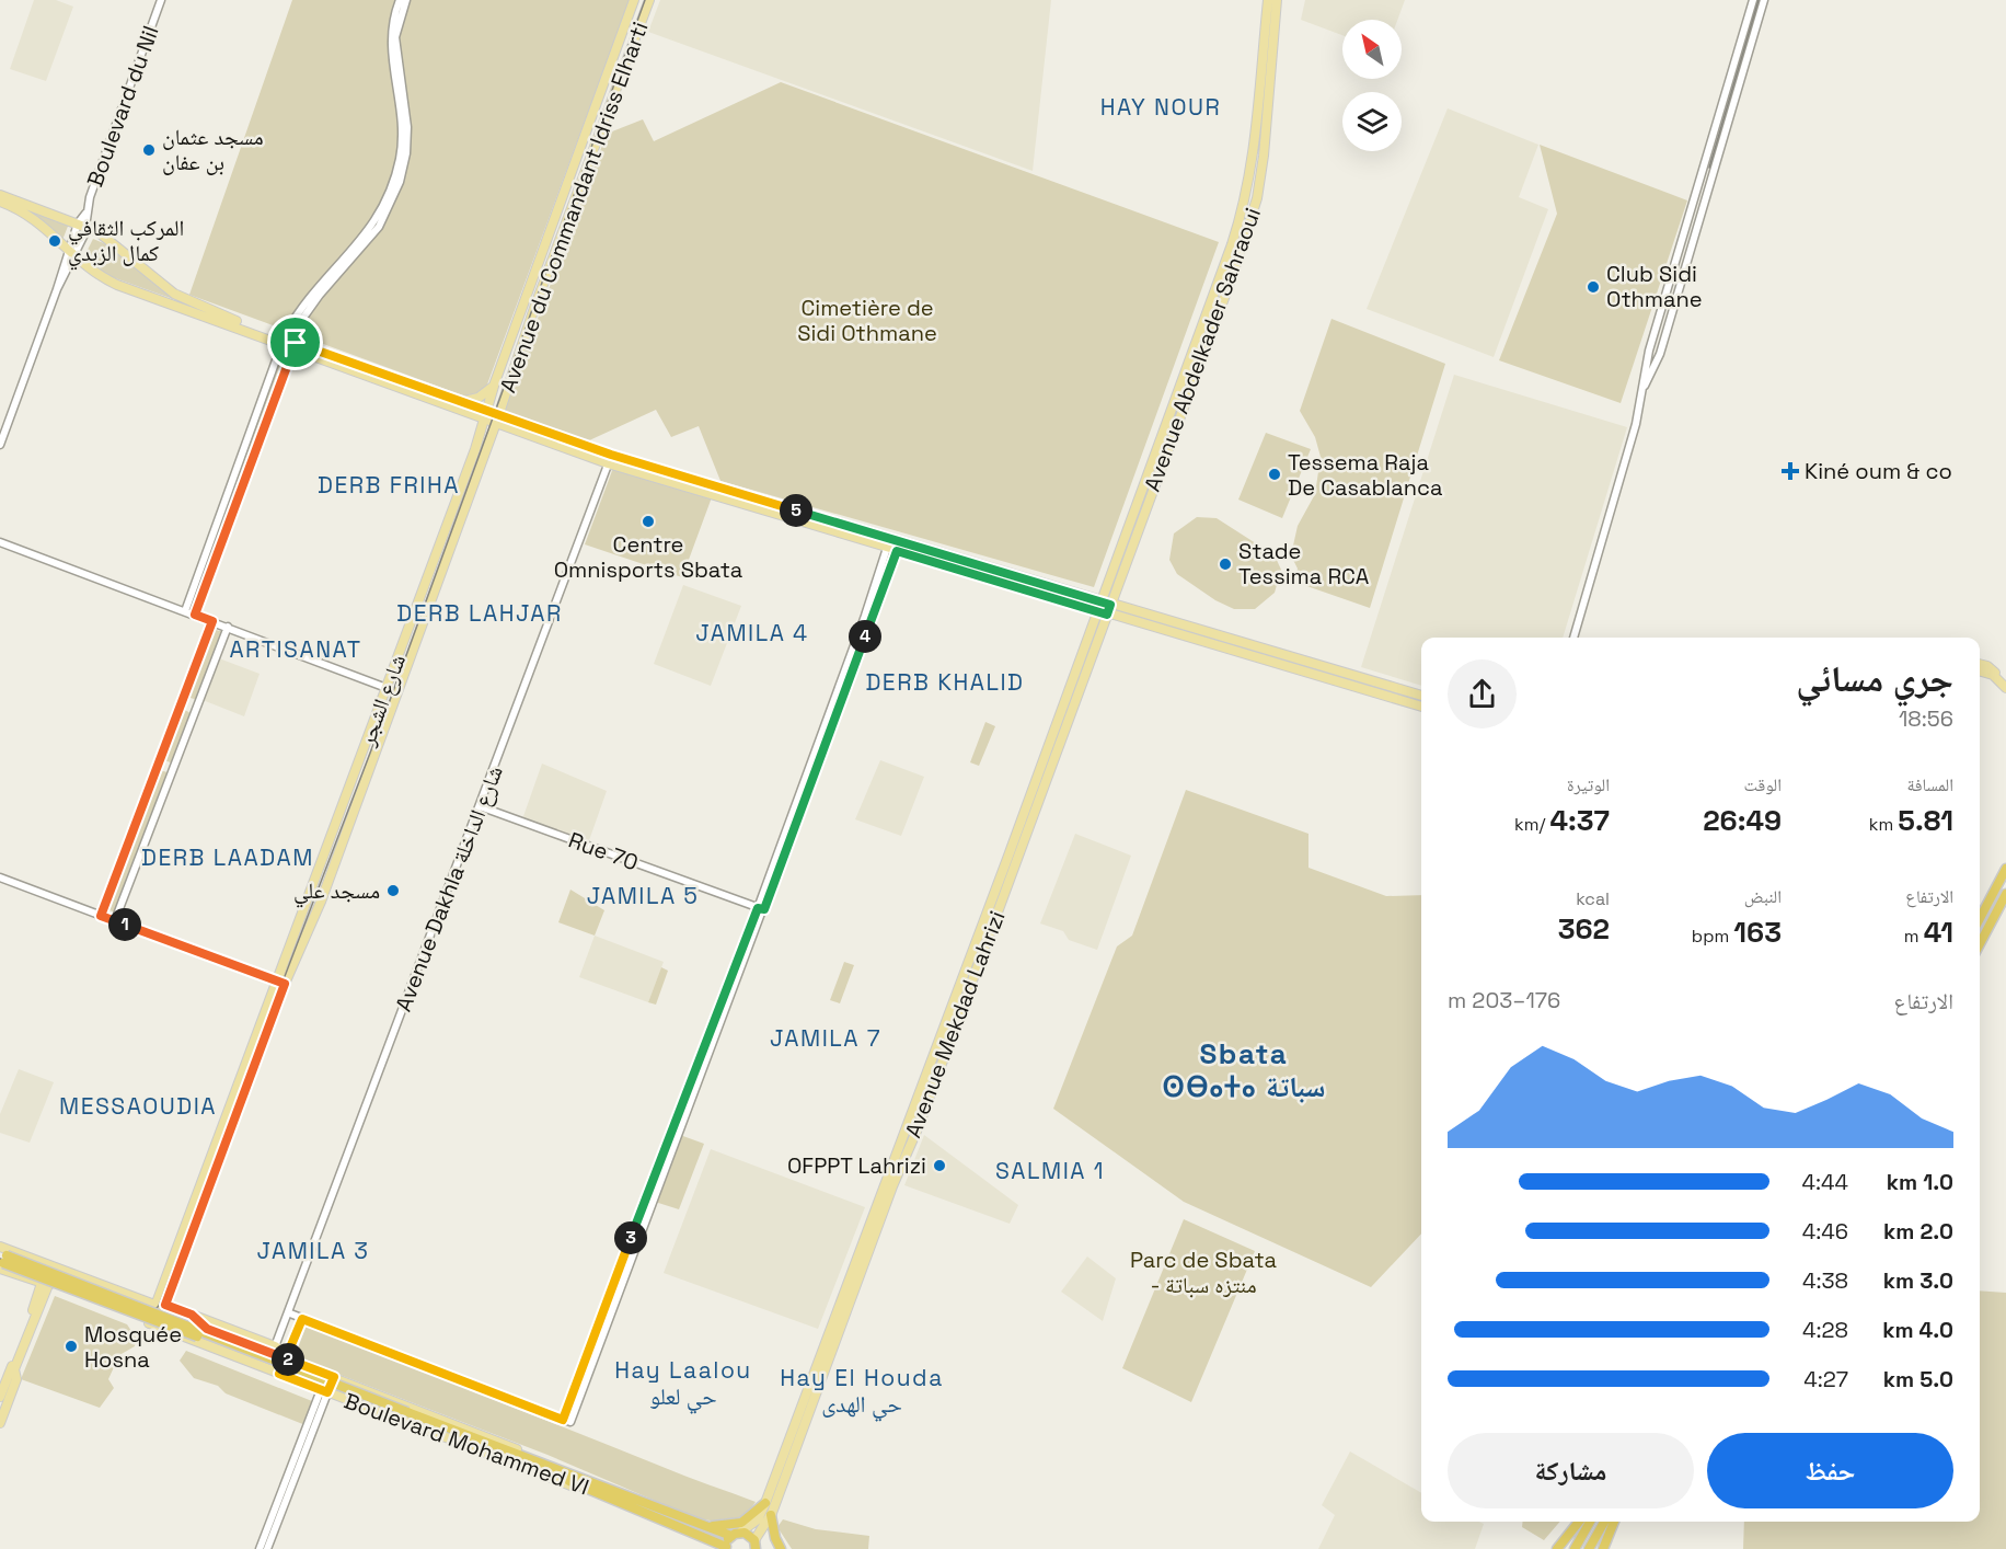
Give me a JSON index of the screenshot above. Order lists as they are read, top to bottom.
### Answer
{
  "streets": {
    "main road": [
      "Avenue du Commandant Idriss Elharti",
      "Avenue Abdelkader Sahraoui",
      "شارع الشجر",
      "Avenue Mekdad Lahrizi",
      "Boulevard Mohammed VI"
    ],
    "street": ["Boulevard du Nil", "Rue 70", "Avenue Dakhla شارع الداخلة"]
  },
  "crossings": [
    ["Avenue du Commandant Idriss Elharti", "شارع الشجر"],
    ["Avenue Abdelkader Sahraoui", "Avenue Mekdad Lahrizi"],
    ["Rue 70", "Avenue Dakhla شارع الداخلة"],
    ["Avenue Dakhla شارع الداخلة", "Boulevard Mohammed VI"]
  ],
  "districts": [
    "HAY NOUR",
    "DERB FRIHA",
    "DERB LAHJAR",
    "JAMILA 4",
    "ARTISANAT",
    "DERB KHALID",
    "DERB LAADAM",
    "JAMILA 5",
    "JAMILA 7",
    "Sbata ⵙⴱⴰⵜⴰ سباتة",
    "MESSAOUDIA",
    "SALMIA 1",
    "JAMILA 3",
    "Hay Laalou حي لعلو",
    "Hay El Houda حي الهدى"
  ],
  "parks": ["Cimetière de Sidi Othmane", "Parc de Sbata - منتزه سباتة"],
  "places": {
    "other": [
      "مسجد عثمان بن عفان",
      "المركب الثقافي كمال الزبدي",
      "Club Sidi Othmane",
      "Tessema Raja De Casablanca",
      "Centre Omnisports Sbata",
      "Stade Tessima RCA",
      "مسجد علي",
      "OFPPT Lahrizi",
      "Mosquée Hosna"
    ],
    "health": ["Kiné oum & co"]
  },
  "north": "top left",
  "page": {
    "pins": [
      "5",
      "4",
      "1",
      "3",
      "2"
    ],
    "heading": ["جري مسائي", "18:56"],
    "stats": [
      ["المسافة", "5.81 km"],
      ["الوقت", "26:49"],
      ["الوتيرة", "4:37 /km"],
      ["الارتفاع", "41 m"],
      ["النبض", "163 bpm"],
      ["kcal", "362"]
    ],
    "chart": ["الارتفاع", "176–203 m"],
    "list": [
      {
        "name": "1.0 km",
        "note": "4:44"
      },
      {
        "name": "2.0 km",
        "note": "4:46"
      },
      {
        "name": "3.0 km",
        "note": "4:38"
      },
      {
        "name": "4.0 km",
        "note": "4:28"
      },
      {
        "name": "5.0 km",
        "note": "4:27"
      }
    ],
    "buttons": ["حفظ", "مشاركة"]
  }
}
